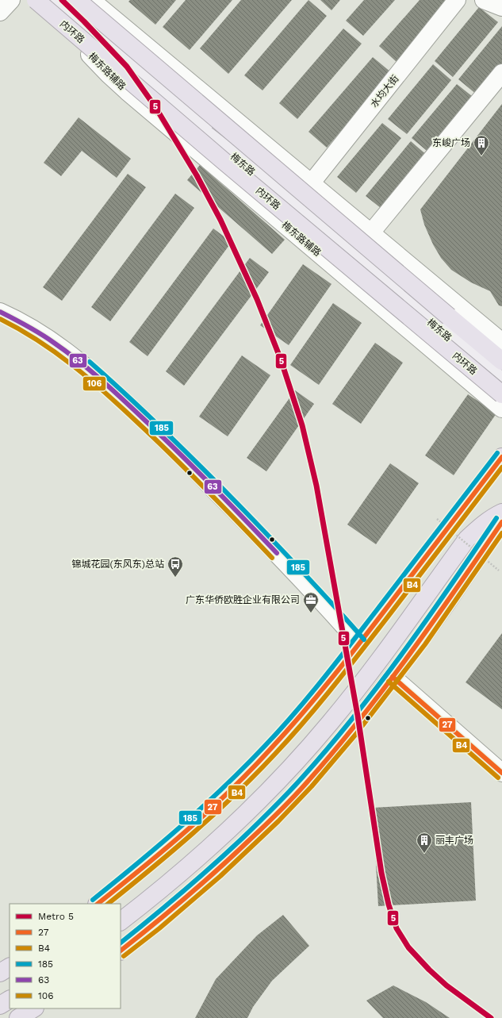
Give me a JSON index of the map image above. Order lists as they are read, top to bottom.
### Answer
{
  "streets": {
    "highway": ["内环路"],
    "main road": ["梅东路"],
    "street": ["梅东路辅路", "水均大街"]
  },
  "crossings": [
    ["梅东路辅路", "梅东路"]
  ],
  "places": {
    "building": ["东峻广场", "丽丰广场"],
    "bus stop": ["锦城花园(东风东)总站"],
    "office": ["广东华侨欧胜企业有限公司"]
  },
  "lines": [
    "metro line 5",
    "transit line 63",
    "transit line 106",
    "transit line 185",
    "transit line 27",
    "transit line B4"
  ],
  "legend": [
    "Metro 5",
    "27",
    "B4",
    "185",
    "63",
    "106"
  ]
}
